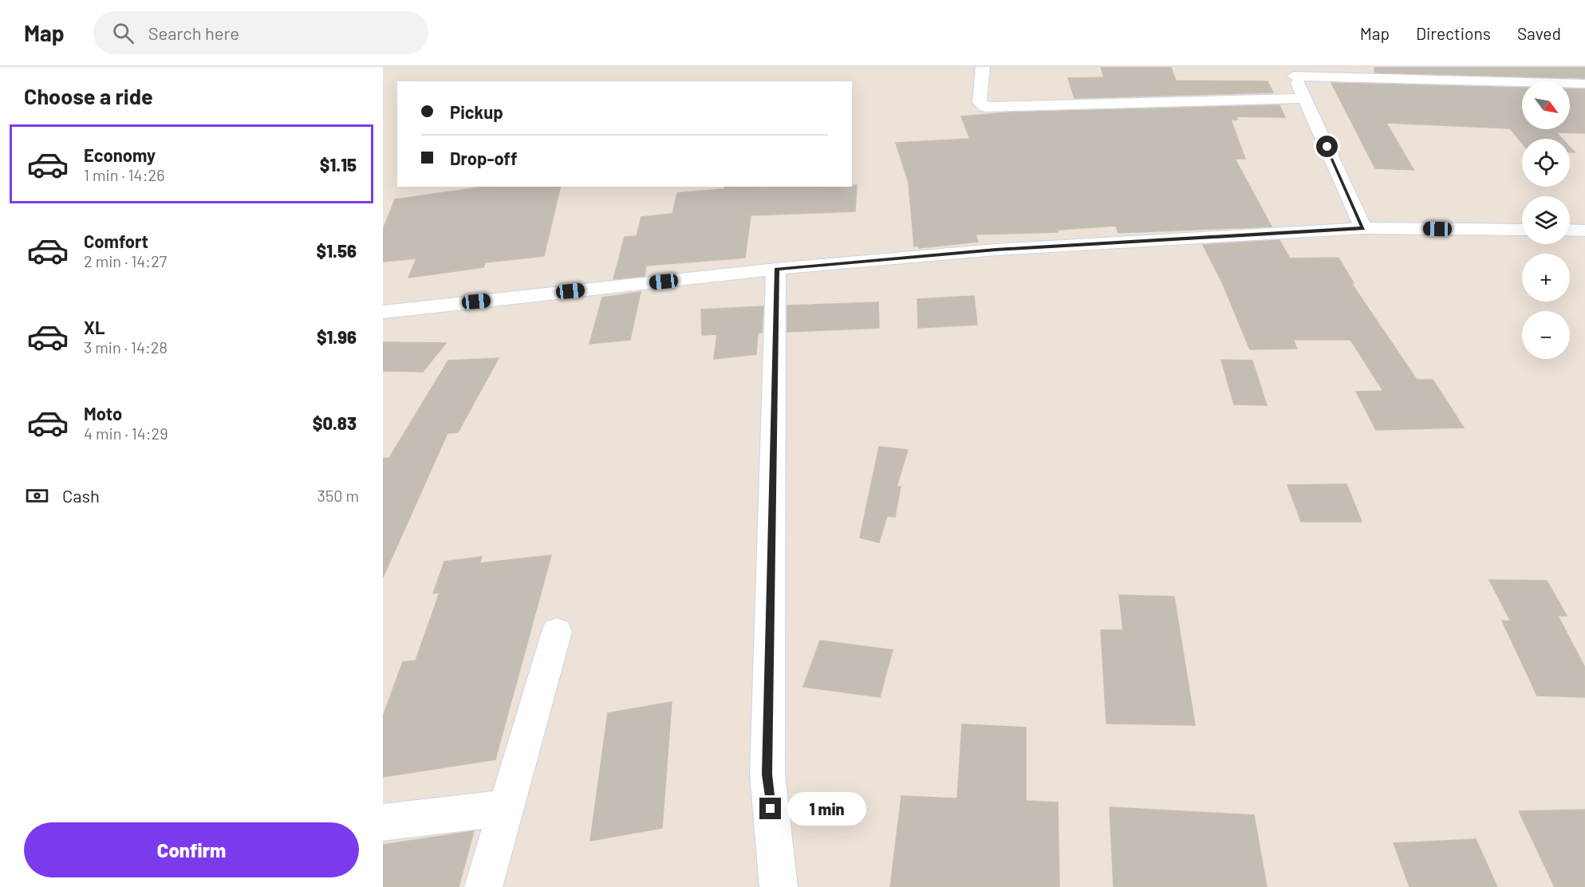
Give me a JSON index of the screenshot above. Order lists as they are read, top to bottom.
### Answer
{
  "north": "bottom right",
  "page": {
    "header": "Map",
    "search": "Search here",
    "nav": ["Map", "Directions", "Saved"],
    "heading": "Choose a ride",
    "map_buttons": ["+", "−"],
    "banner": ["Pickup", "Drop-off"],
    "list": [
      {
        "name": "Economy",
        "note": "1 min · 14:26",
        "value": "$1.15"
      },
      {
        "name": "Comfort",
        "note": "2 min · 14:27",
        "value": "$1.56"
      },
      {
        "name": "XL",
        "note": "3 min · 14:28",
        "value": "$1.96"
      },
      {
        "name": "Moto",
        "note": "4 min · 14:29",
        "value": "$0.83"
      }
    ],
    "pay": ["Cash", "350 m"],
    "bubble": "1 min",
    "buttons": "Confirm"
  }
}
